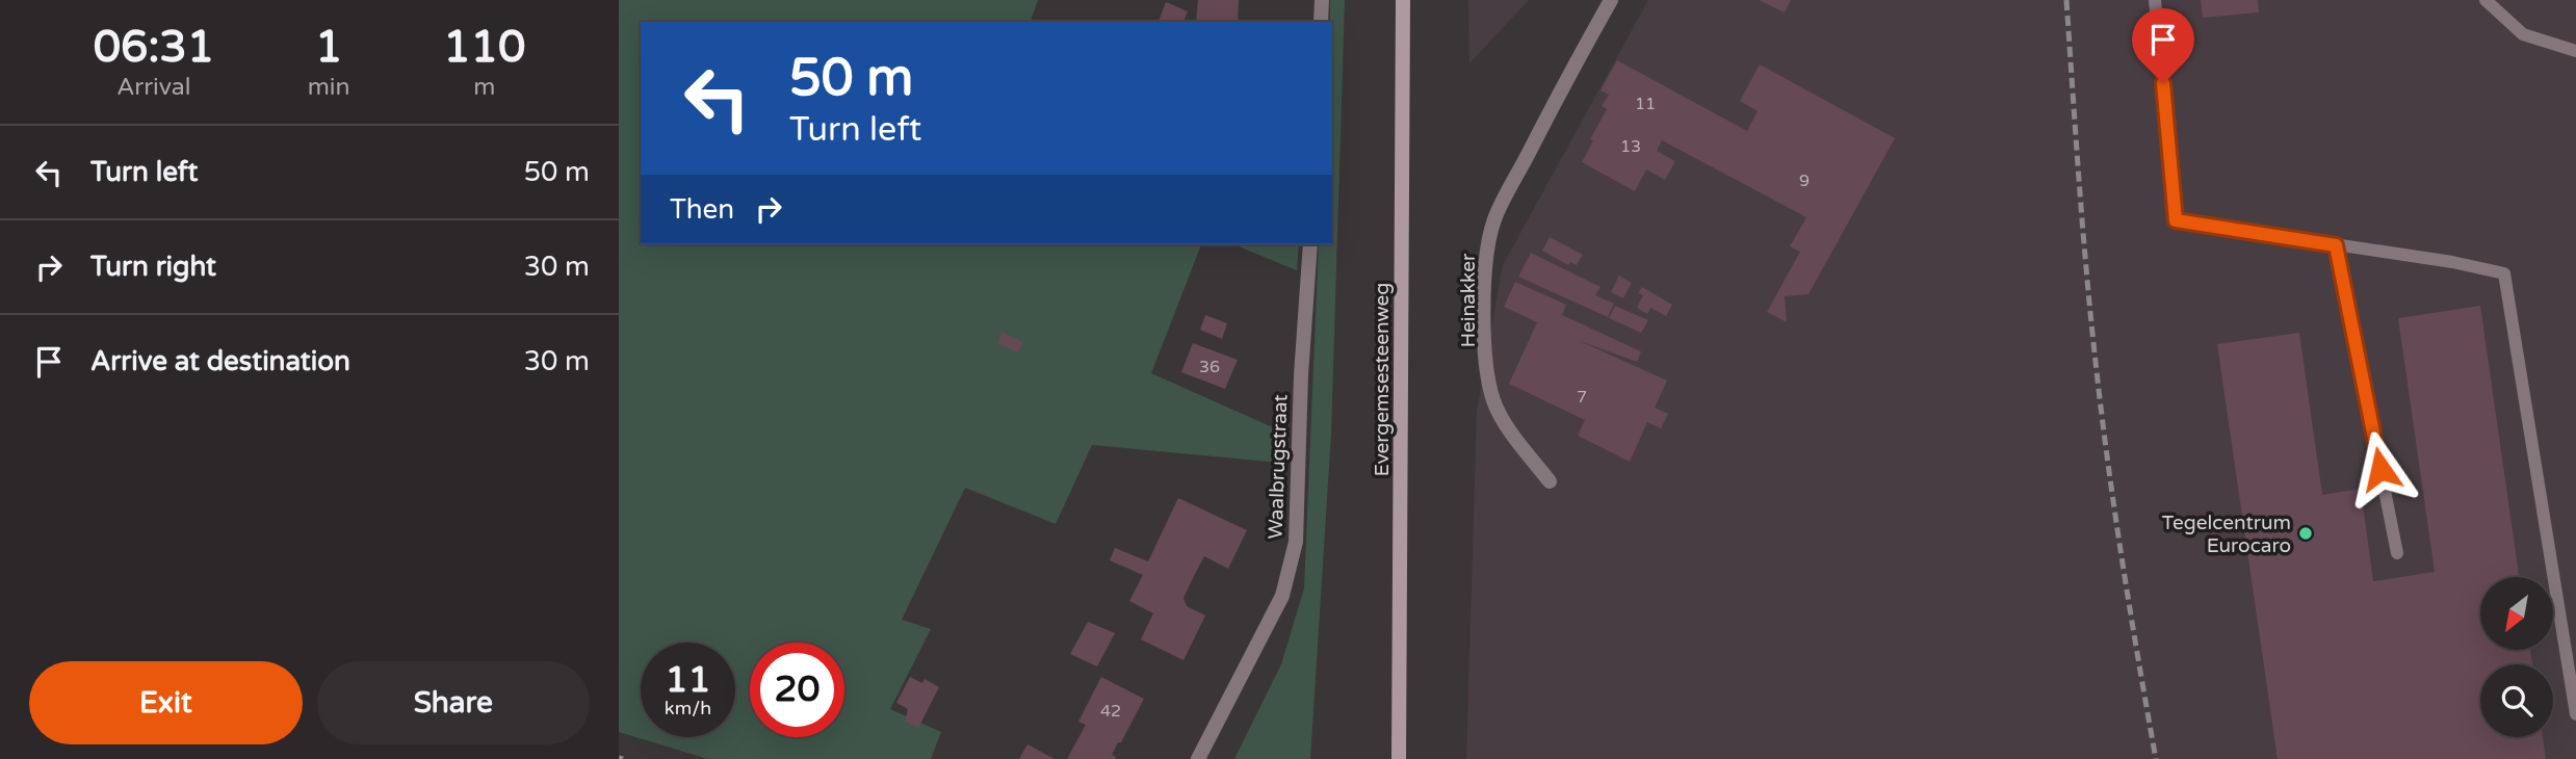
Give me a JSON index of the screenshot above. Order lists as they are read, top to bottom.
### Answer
{
  "streets": {
    "main road": ["Evergemsesteenweg"],
    "street": ["Heinakker", "Waalbrugstraat"]
  },
  "places": ["Tegelcentrum Eurocaro"],
  "house_numbers": [
    "11",
    "13",
    "9",
    "36",
    "7",
    "42"
  ],
  "north": "bottom left",
  "page": {
    "eta": [
      "06:31",
      "Arrival",
      "1",
      "min",
      "110",
      "m"
    ],
    "turn": ["50 m", "Turn left"],
    "list": [
      {
        "name": "Turn left",
        "value": "50 m"
      },
      {
        "name": "Turn right",
        "value": "30 m"
      },
      {
        "name": "Arrive at destination",
        "value": "30 m"
      }
    ],
    "then": "Then",
    "speed": "11 km/h",
    "limit": "20",
    "buttons": ["Exit", "Share"]
  }
}
